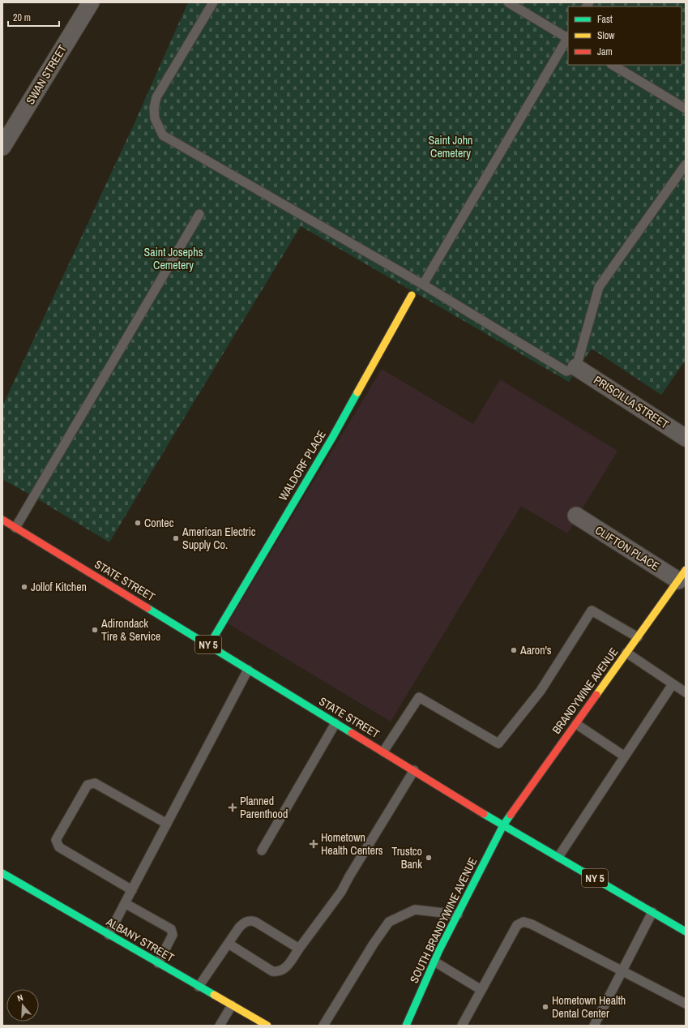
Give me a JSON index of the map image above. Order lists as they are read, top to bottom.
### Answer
{
  "streets": {
    "main road": [
      "WALDORF PLACE",
      "STATE STREET",
      "NY 5",
      "BRANDYWINE AVENUE",
      "SOUTH BRANDYWINE AVENUE",
      "ALBANY STREET"
    ],
    "street": ["SWAN STREET", "PRISCILLA STREET", "CLIFTON PLACE"]
  },
  "crossings": [
    ["WALDORF PLACE", "STATE STREET"],
    ["CLIFTON PLACE", "BRANDYWINE AVENUE"],
    ["STATE STREET", "BRANDYWINE AVENUE"],
    ["STATE STREET", "SOUTH BRANDYWINE AVENUE"],
    ["BRANDYWINE AVENUE", "SOUTH BRANDYWINE AVENUE"]
  ],
  "parks": ["Saint John Cemetery", "Saint Josephs Cemetery"],
  "places": {
    "other": [
      "Contec",
      "American Electric Supply Co.",
      "Jollof Kitchen",
      "Adirondack Tire & Service",
      "Aaron's",
      "Trustco Bank",
      "Hometown Health Dental Center"
    ],
    "health": ["Planned Parenthood", "Hometown Health Centers"]
  },
  "legend": ["Fast", "Slow", "Jam"],
  "scale_bar": "20 m",
  "north": "top"
}
